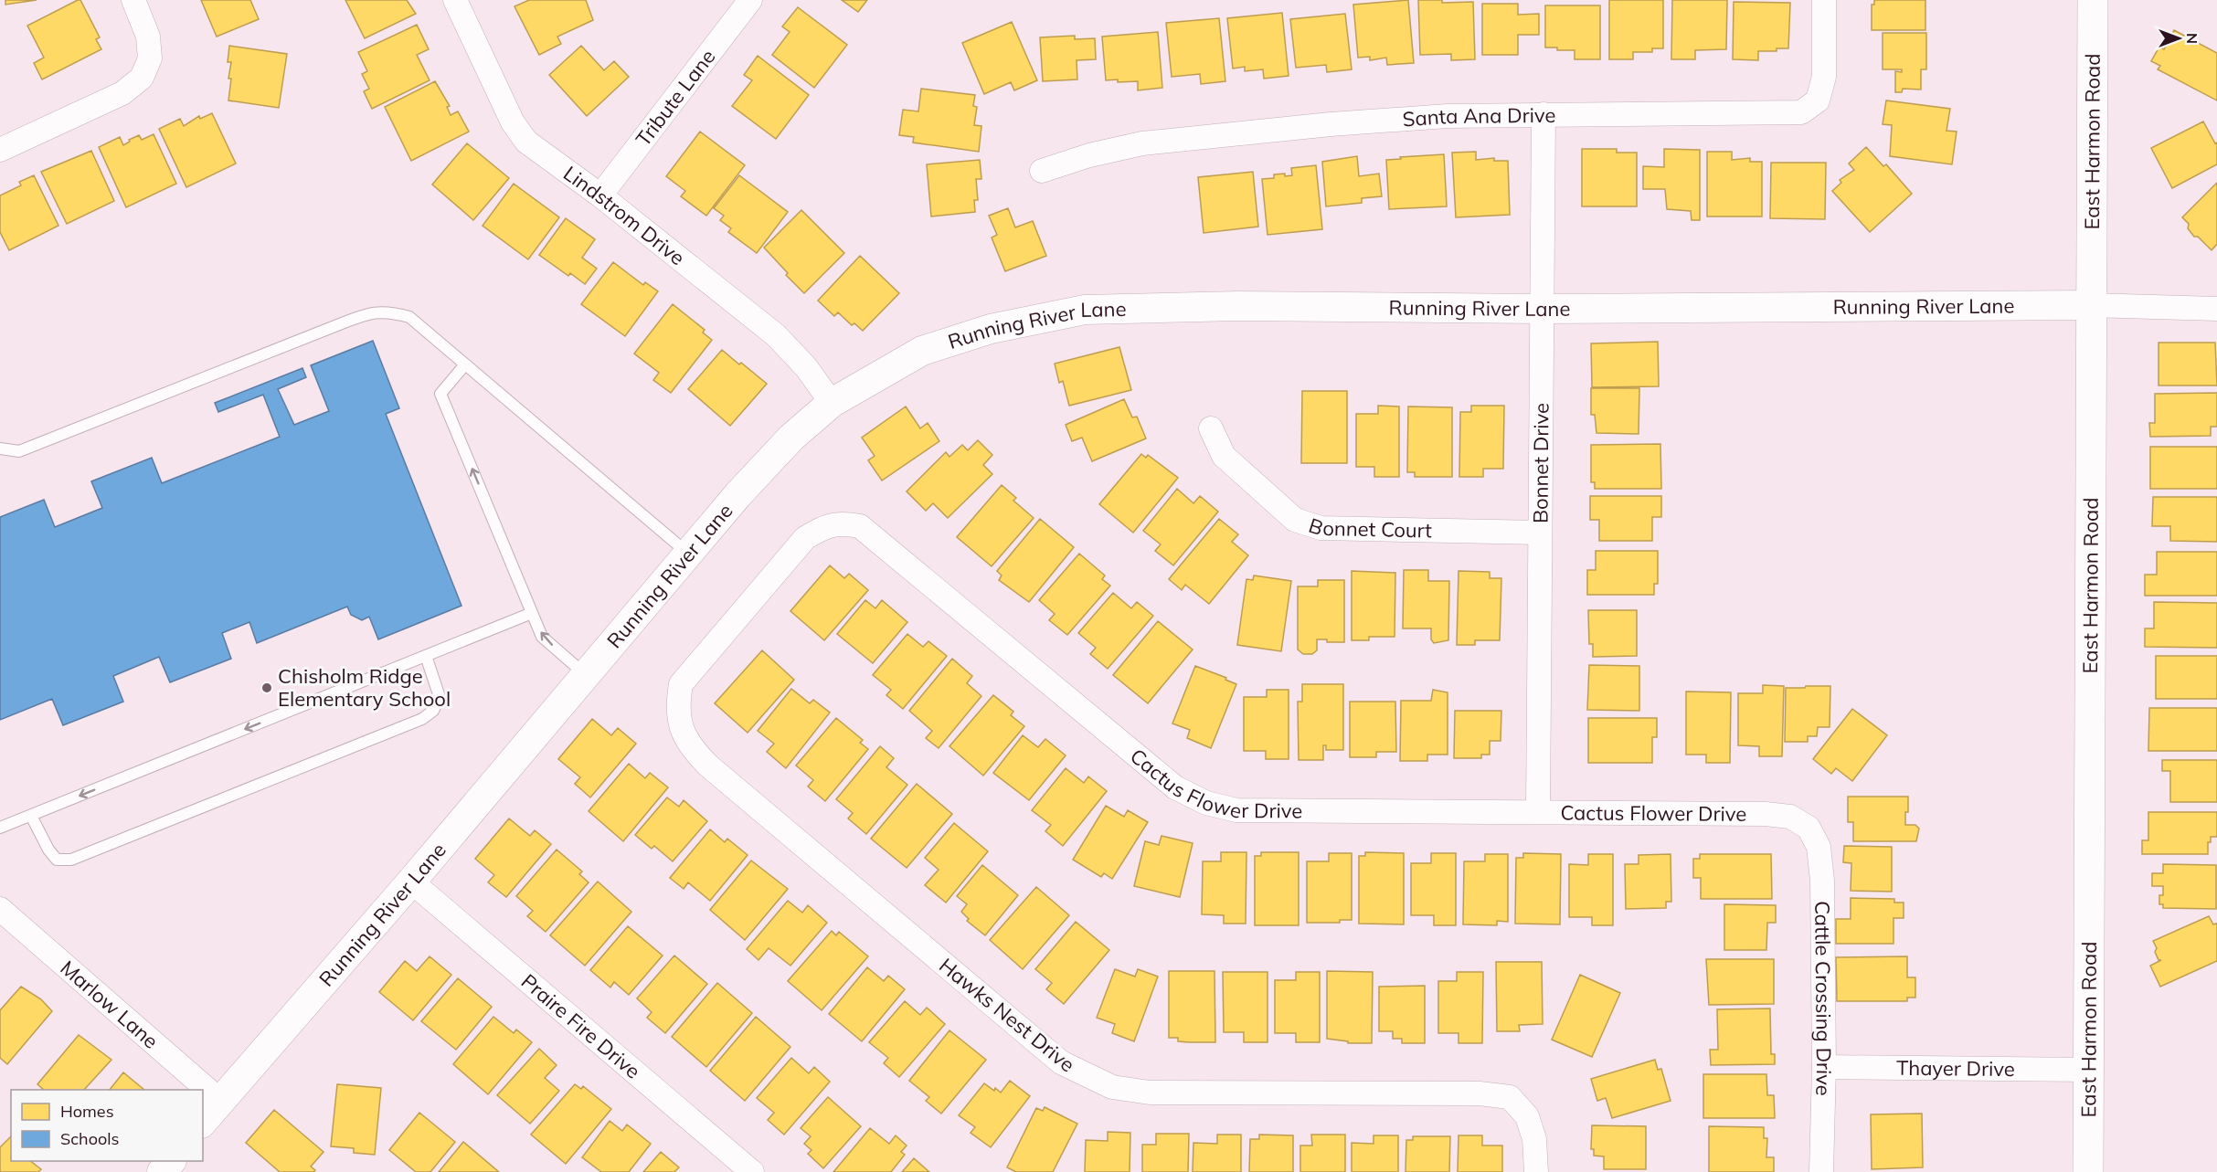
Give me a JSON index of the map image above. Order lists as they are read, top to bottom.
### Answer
{
  "streets": {
    "main road": ["East Harmon Road"],
    "street": [
      "Tribute Lane",
      "Santa Ana Drive",
      "Lindstrom Drive",
      "Running River Lane",
      "Bonnet Drive",
      "Bonnet Court",
      "Cactus Flower Drive",
      "Cattle Crossing Drive",
      "Marlow Lane",
      "Hawks Nest Drive",
      "Praire Fire Drive",
      "Thayer Drive"
    ]
  },
  "crossings": [
    ["Tribute Lane", "Lindstrom Drive"],
    ["Santa Ana Drive", "Bonnet Drive"],
    ["East Harmon Road", "Running River Lane"],
    ["East Harmon Road", "Thayer Drive"],
    ["Lindstrom Drive", "Running River Lane"],
    ["Running River Lane", "Bonnet Drive"],
    ["Running River Lane", "Marlow Lane"],
    ["Running River Lane", "Praire Fire Drive"],
    ["Bonnet Drive", "Bonnet Court"],
    ["Bonnet Drive", "Cactus Flower Drive"],
    ["Cactus Flower Drive", "Cattle Crossing Drive"],
    ["Cactus Flower Drive", "Hawks Nest Drive"],
    ["Cattle Crossing Drive", "Thayer Drive"]
  ],
  "places": ["Chisholm Ridge Elementary School"],
  "legend": ["Homes", "Schools"],
  "north": "right"
}
